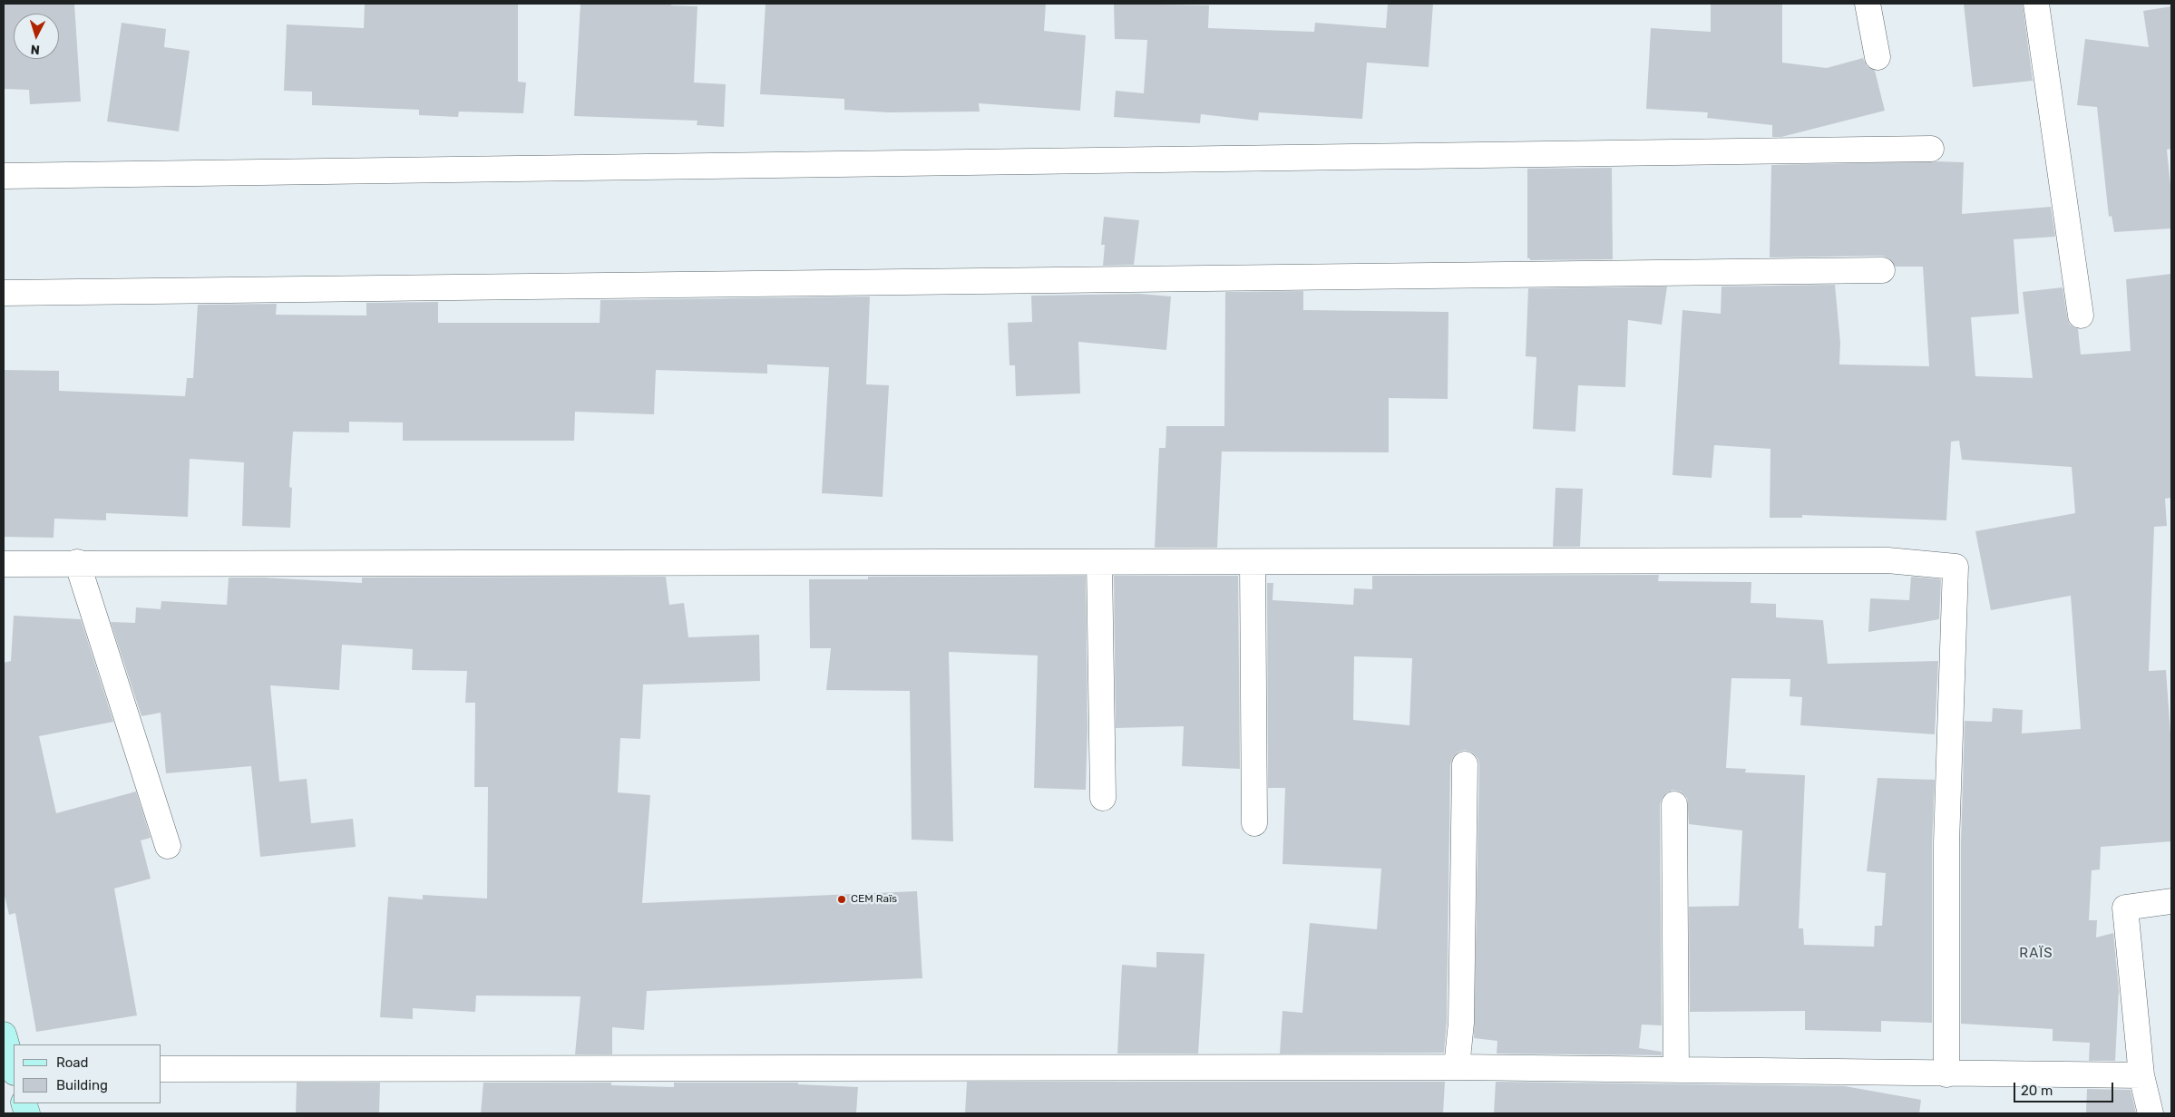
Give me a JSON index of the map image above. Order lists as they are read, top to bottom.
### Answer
{
  "districts": ["RAÏS"],
  "places": ["CEM Raïs"],
  "legend": ["Road", "Building"],
  "scale_bar": "20 m",
  "north": "bottom"
}
